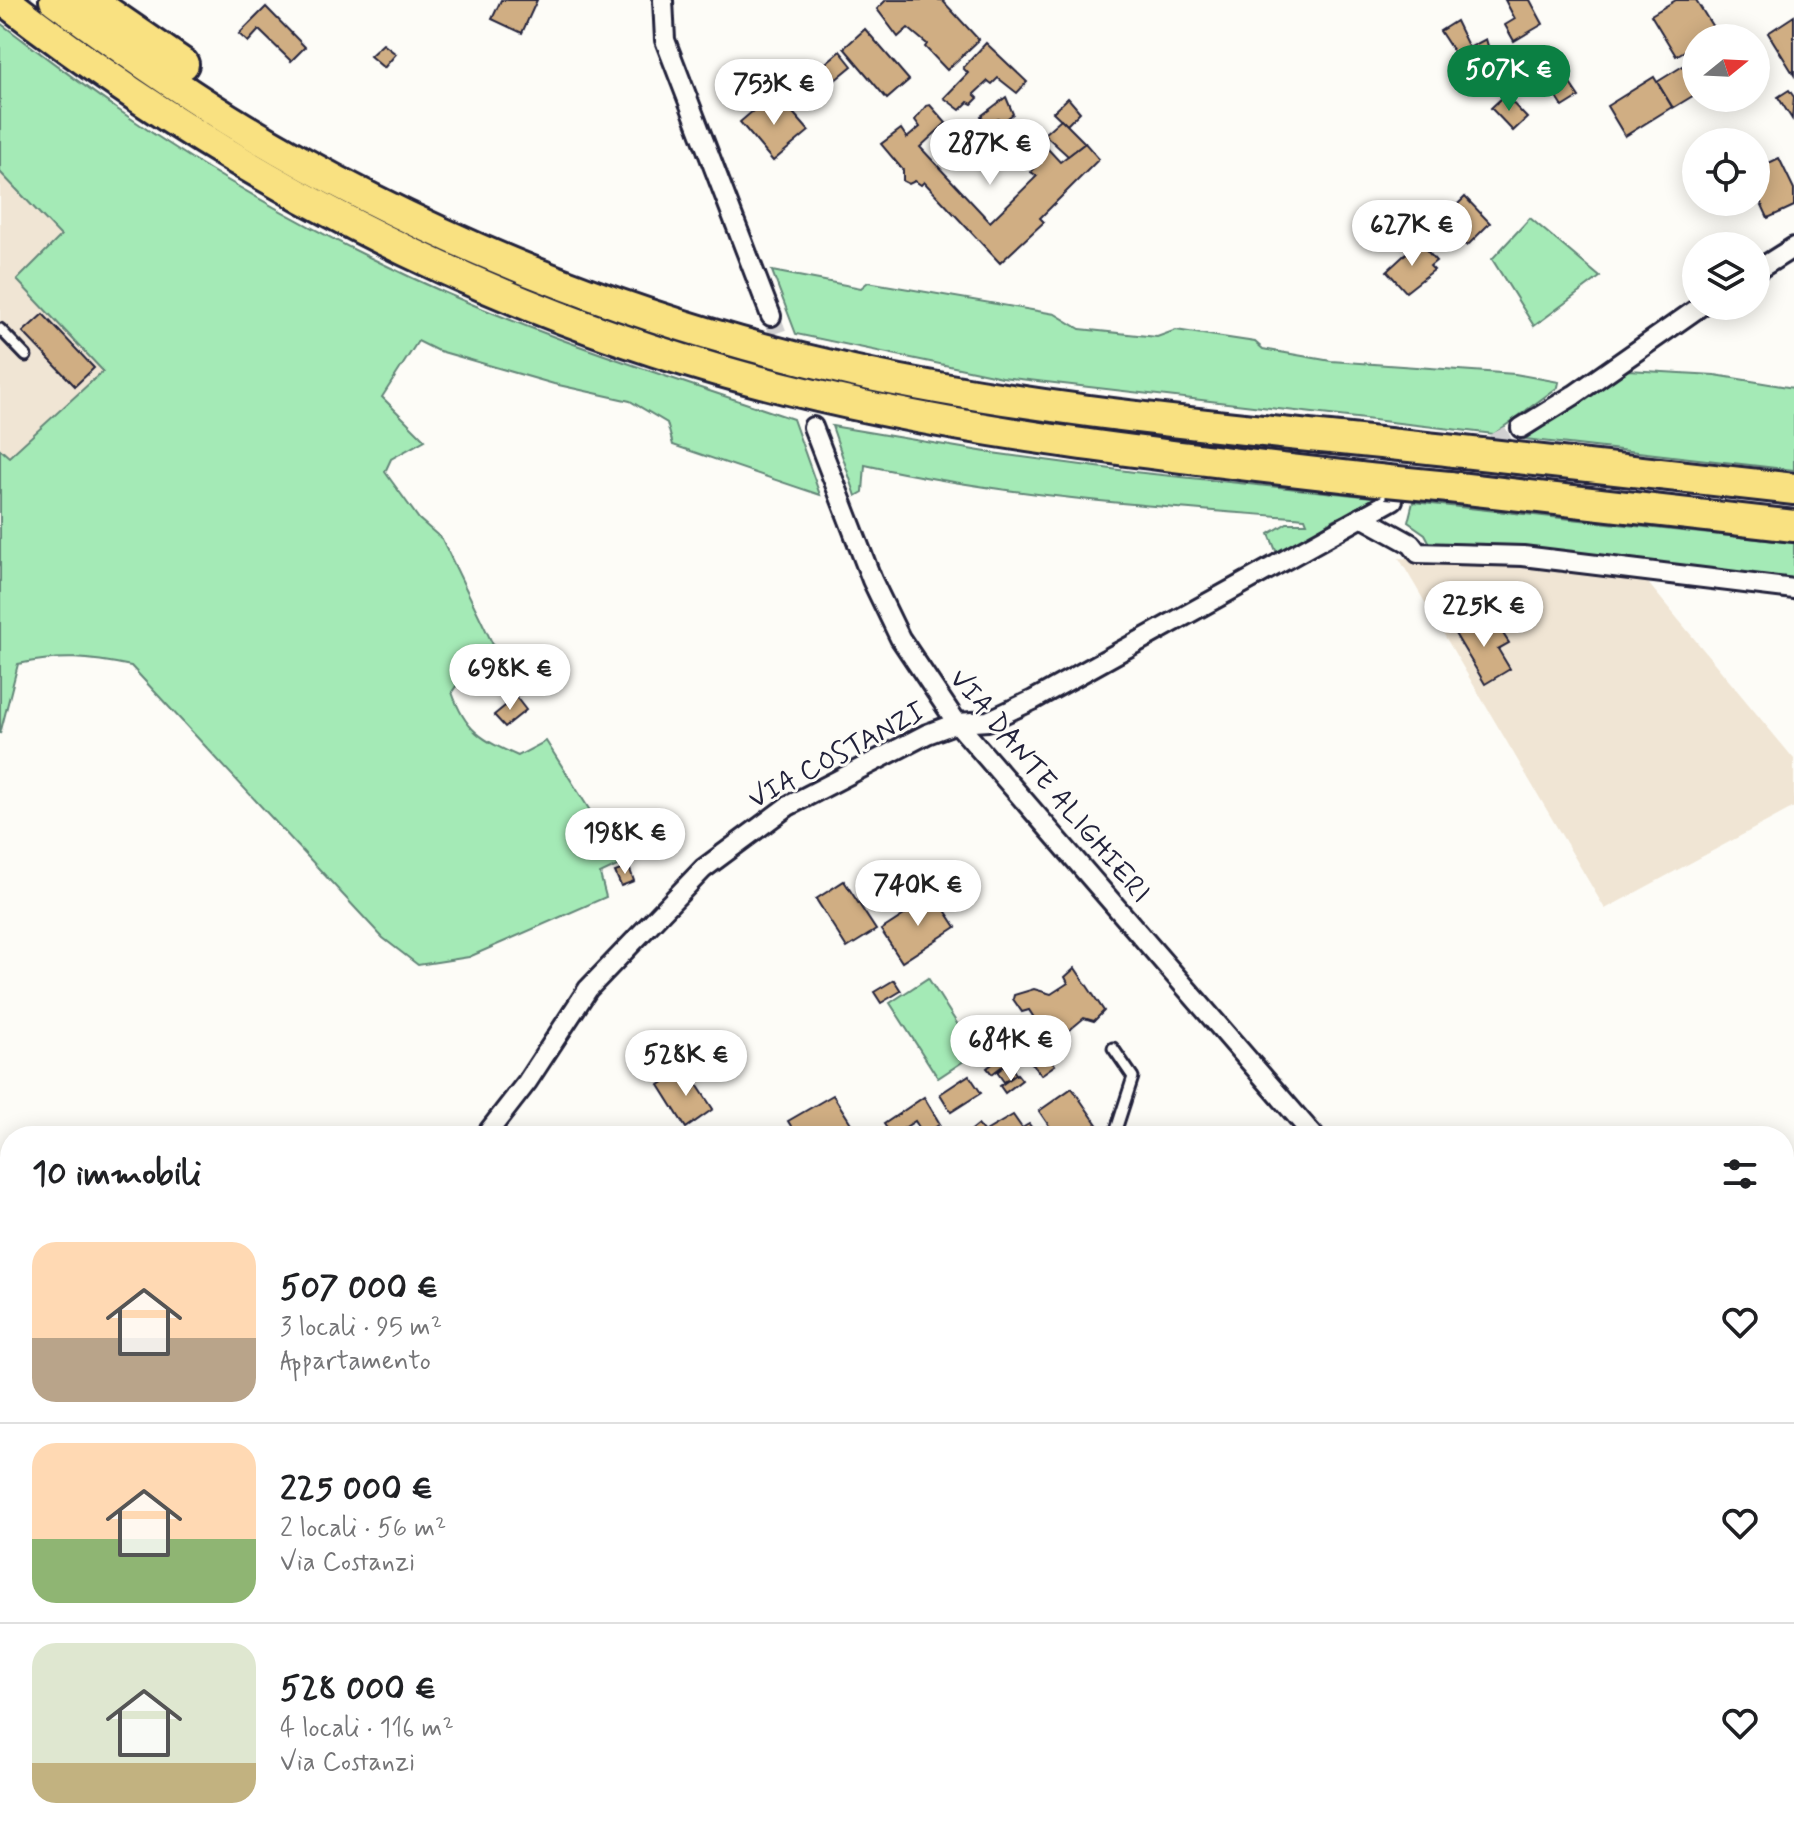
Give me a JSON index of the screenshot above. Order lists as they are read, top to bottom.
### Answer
{
  "streets": {
    "street": ["VIA COSTANZI", "VIA DANTE ALIGHIERI"]
  },
  "crossings": [
    ["VIA COSTANZI", "VIA DANTE ALIGHIERI"]
  ],
  "north": "right",
  "page": {
    "price": [
      "507K €",
      "753K €",
      "287K €",
      "627K €",
      "225K €",
      "698K €",
      "198K €",
      "740K €",
      "684K €",
      "528K €"
    ],
    "heading": "10 immobili",
    "list": [
      {
        "name": "507 000 €",
        "note": "3 locali · 95 m² · Appartamento"
      },
      {
        "name": "225 000 €",
        "note": "2 locali · 56 m² · Via Costanzi"
      },
      {
        "name": "528 000 €",
        "note": "4 locali · 116 m² · Via Costanzi"
      }
    ]
  }
}
